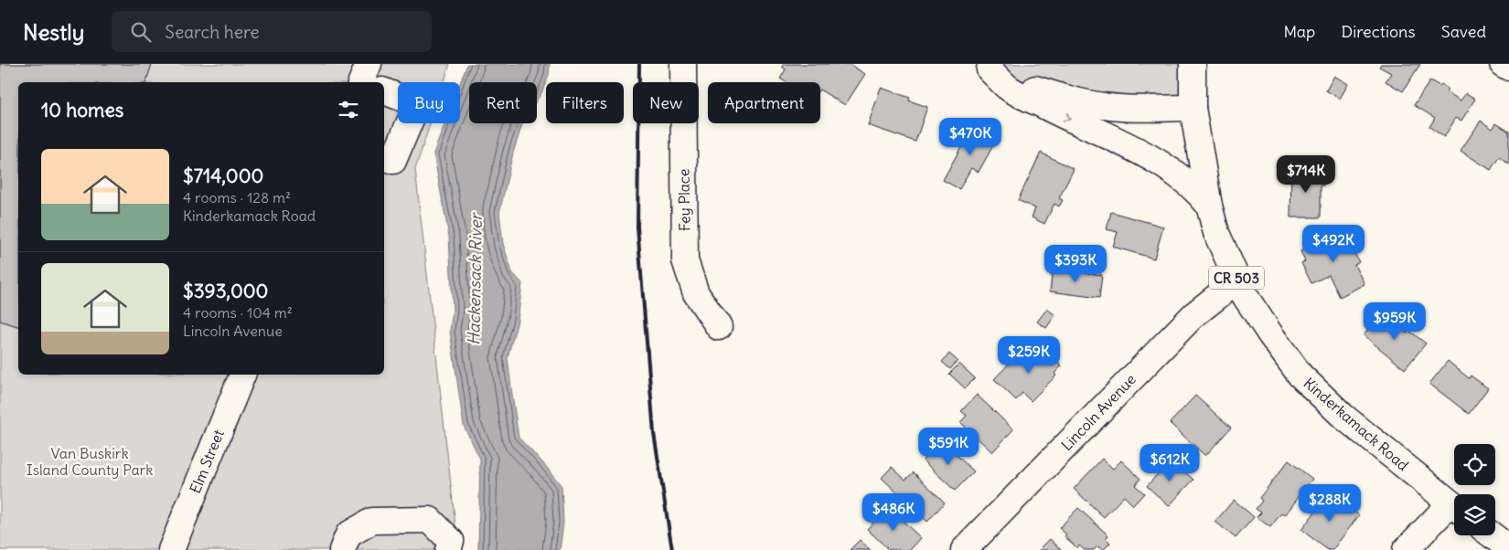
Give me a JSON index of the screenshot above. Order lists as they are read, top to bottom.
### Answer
{
  "streets": {
    "main road": [
      "Fey Place",
      "CR 503",
      "Lincoln Avenue",
      "Kinderkamack Road",
      "Elm Street"
    ]
  },
  "crossings": [
    ["Lincoln Avenue", "Kinderkamack Road"]
  ],
  "water": ["Hackensack River"],
  "parks": ["Van Buskirk Island County Park"],
  "page": {
    "header": "Nestly",
    "search": "Search here",
    "nav": ["Map", "Directions", "Saved"],
    "chip": [
      "Buy",
      "Rent",
      "Filters",
      "New",
      "Apartment"
    ],
    "heading": "10 homes",
    "price": [
      "$470K",
      "$714K",
      "$492K",
      "$393K",
      "$959K",
      "$259K",
      "$591K",
      "$612K",
      "$288K",
      "$486K"
    ],
    "list": [
      {
        "name": "$714,000",
        "note": "4 rooms · 128 m² · Kinderkamack Road"
      },
      {
        "name": "$393,000",
        "note": "4 rooms · 104 m² · Lincoln Avenue"
      }
    ]
  }
}
